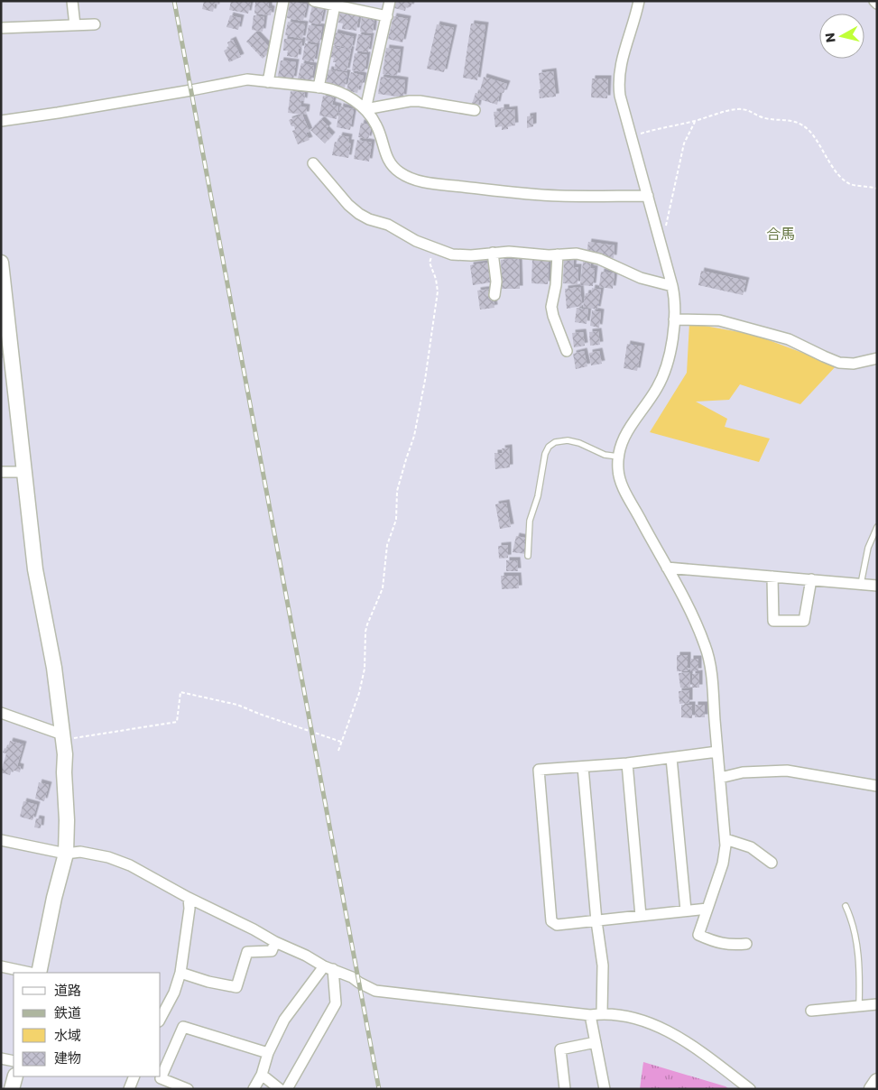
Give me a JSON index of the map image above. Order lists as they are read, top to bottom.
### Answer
{
  "districts": ["合馬"],
  "legend": [
    "道路",
    "鉄道",
    "水域",
    "建物"
  ],
  "north": "left"
}
